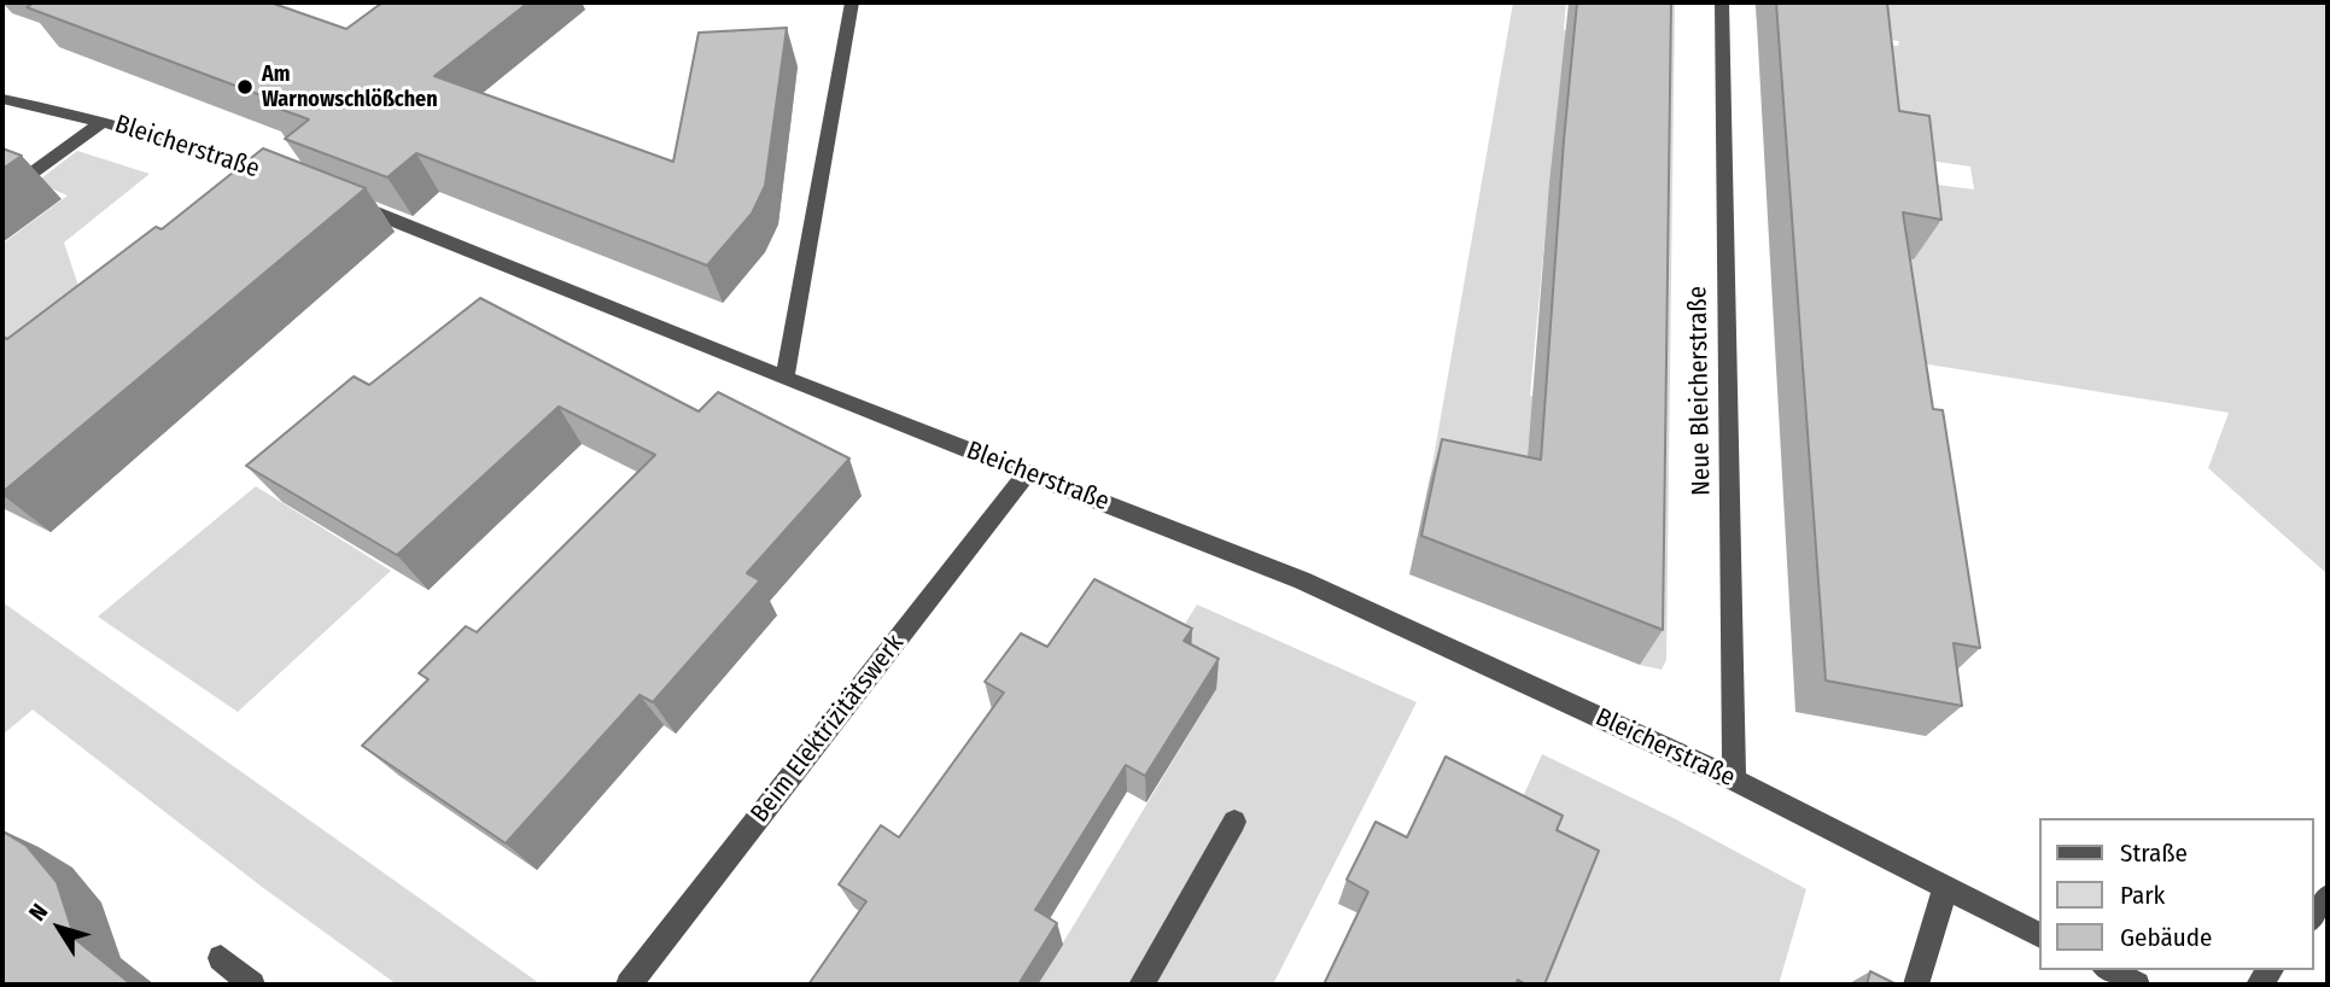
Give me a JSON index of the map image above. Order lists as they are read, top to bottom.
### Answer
{
  "streets": {
    "street": ["Bleicherstraße", "Neue Bleicherstraße", "Beim Elektrizitätswerk"]
  },
  "crossings": [
    ["Bleicherstraße", "Neue Bleicherstraße"],
    ["Bleicherstraße", "Beim Elektrizitätswerk"]
  ],
  "places": ["Am Warnowschlößchen"],
  "legend": ["Straße", "Park", "Gebäude"],
  "north": "top left"
}
